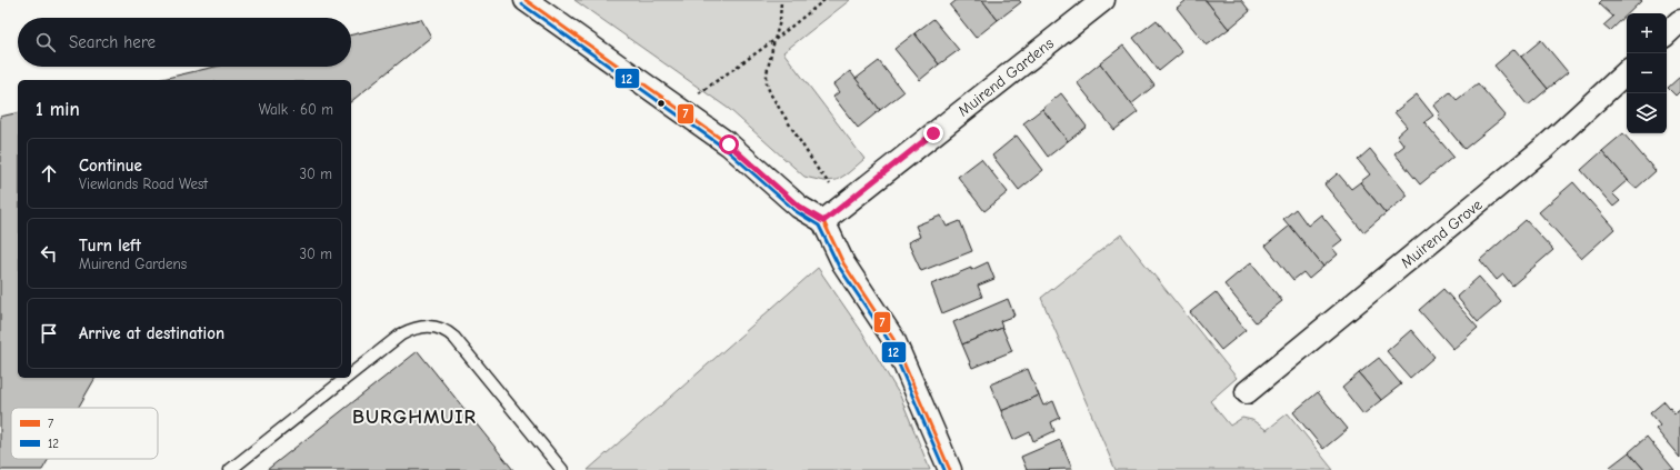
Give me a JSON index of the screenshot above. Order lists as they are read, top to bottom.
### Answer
{
  "streets": {
    "street": ["Muirend Gardens", "Muirend Grove"]
  },
  "districts": ["BURGHMUIR"],
  "lines": ["transit line 7", "transit line 12"],
  "legend": ["7", "12"],
  "page": {
    "map_buttons": ["+", "−"],
    "search": "Search here",
    "heading": ["1 min", "Walk · 60 m"],
    "list": [
      ["Continue", "Viewlands Road West", "30 m"],
      ["Turn left", "Muirend Gardens", "30 m"],
      "Arrive at destination"
    ]
  }
}
